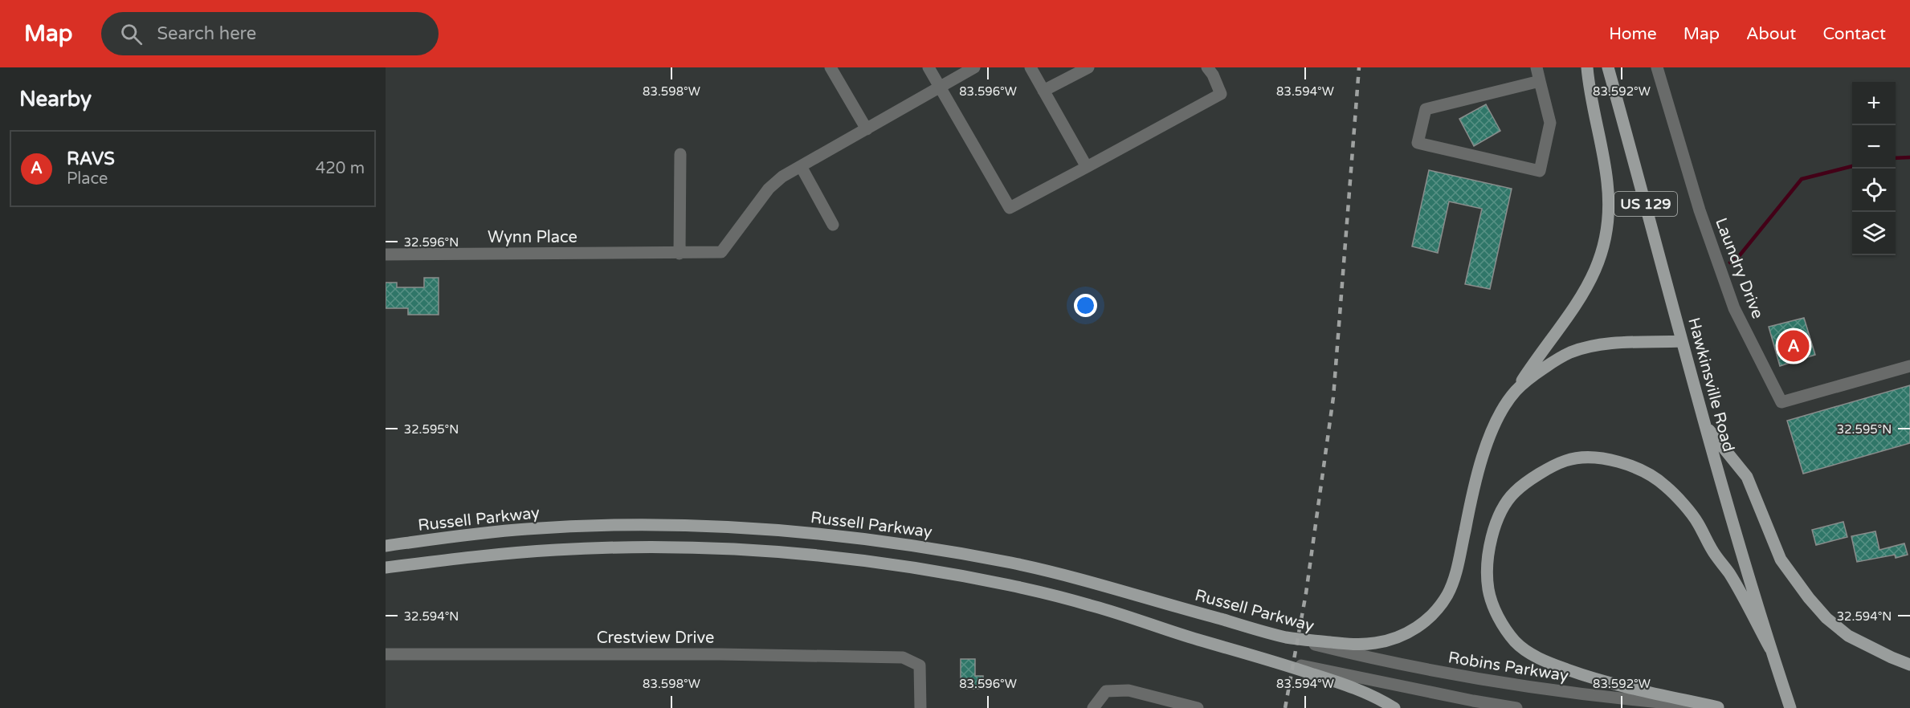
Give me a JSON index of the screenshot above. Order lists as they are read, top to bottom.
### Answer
{
  "streets": {
    "main road": ["US 129", "Hawkinsville Road", "Russell Parkway"],
    "street": [
      "Wynn Place",
      "Laundry Drive",
      "Crestview Drive",
      "Robins Parkway"
    ]
  },
  "crossings": [
    ["Russell Parkway", "Robins Parkway"]
  ],
  "page": {
    "header": "Map",
    "search": "Search here",
    "nav": [
      "Home",
      "Map",
      "About",
      "Contact"
    ],
    "heading": "Nearby",
    "map_buttons": ["+", "−"],
    "list": [
      {
        "mark": "A",
        "name": "RAVS",
        "note": "Place",
        "value": "420 m"
      }
    ],
    "pins": "A"
  },
  "coordinates": [
    "83.598°W",
    "83.596°W",
    "83.594°W",
    "83.592°W",
    "32.596°N",
    "32.595°N",
    "32.594°N"
  ]
}
